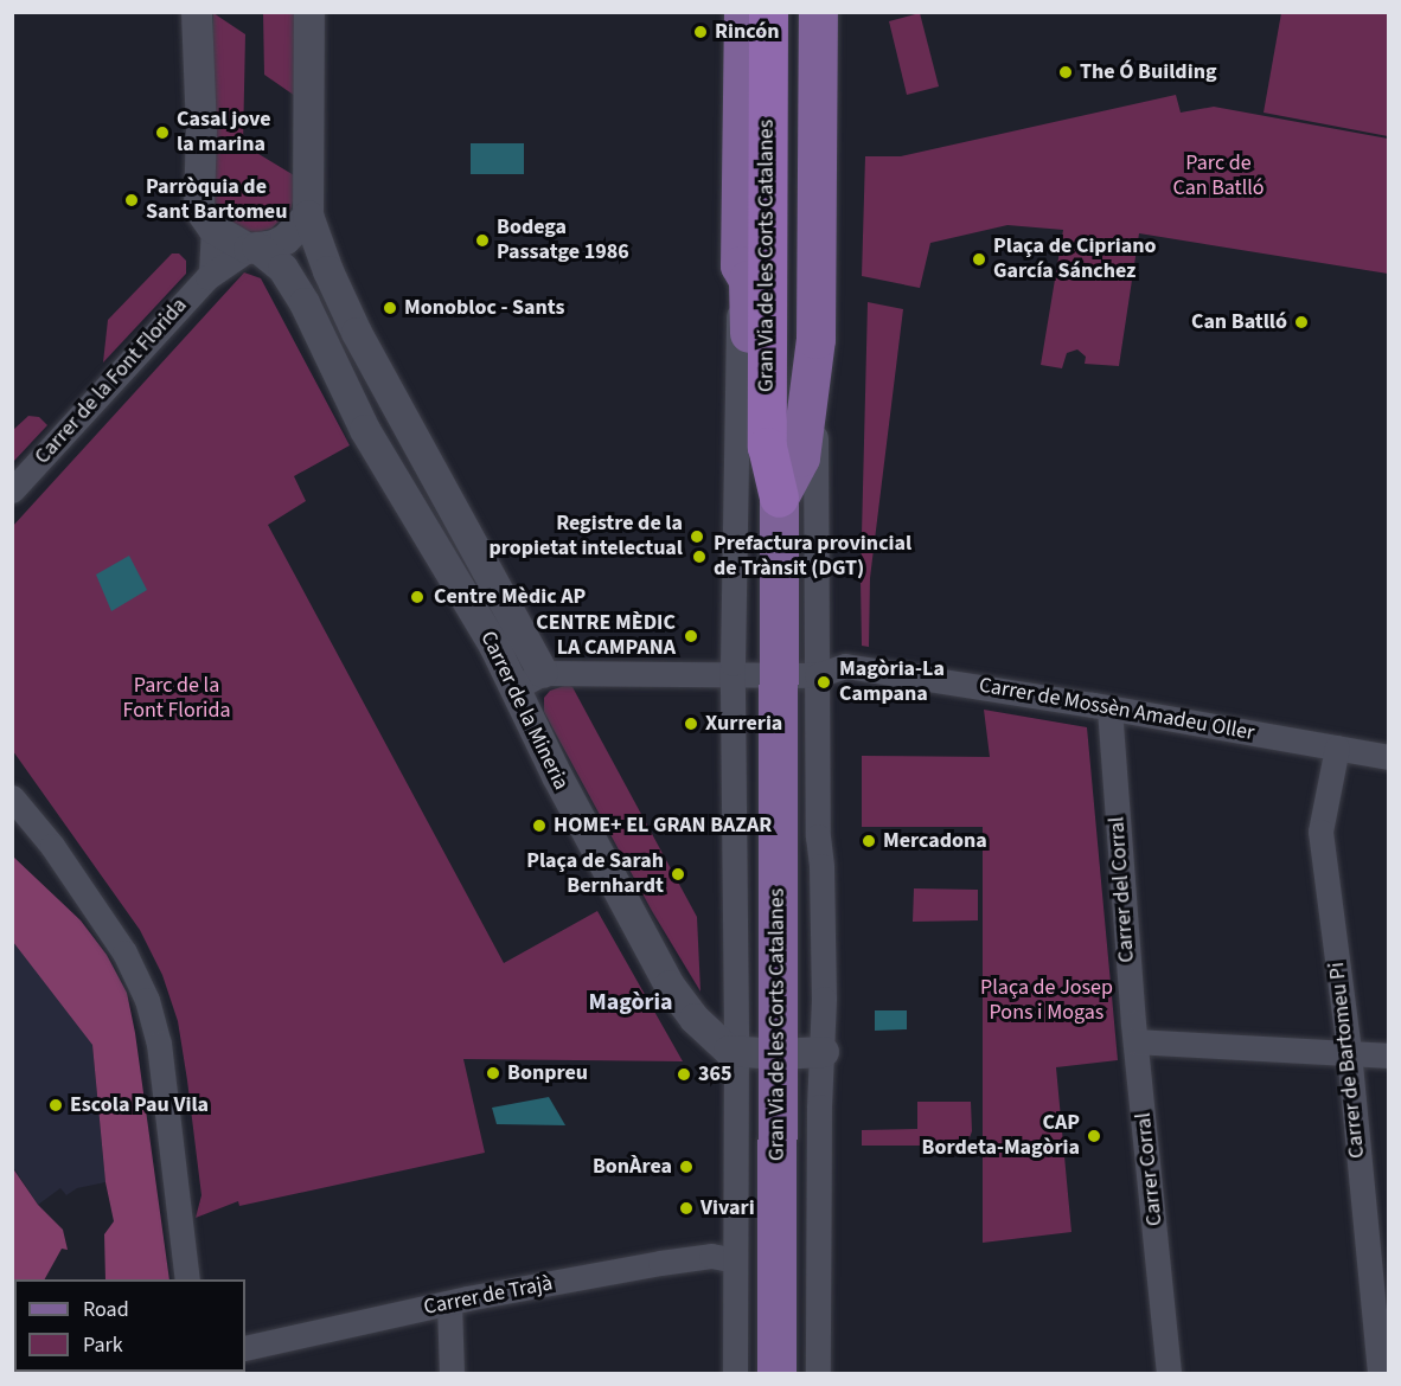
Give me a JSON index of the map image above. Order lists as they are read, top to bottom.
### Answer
{
  "streets": {
    "highway": ["Gran Via de les Corts Catalanes"],
    "street": [
      "Carrer de la Font Florida",
      "Carrer de Mossèn Amadeu Oller",
      "Carrer de la Mineria",
      "Carrer del Corral",
      "Carrer de Bartomeu Pi",
      "Carrer Corral",
      "Carrer de Trajà"
    ]
  },
  "crossings": [
    ["Carrer de la Font Florida", "Carrer de la Mineria"],
    ["Carrer de Mossèn Amadeu Oller", "Carrer del Corral"],
    ["Carrer de Mossèn Amadeu Oller", "Carrer de Bartomeu Pi"],
    ["Carrer del Corral", "Carrer Corral"]
  ],
  "districts": ["Magòria"],
  "parks": ["Parc de Can Batlló", "Parc de la Font Florida", "Plaça de Josep Pons i Mogas"],
  "places": [
    "Rincón",
    "The Ó Building",
    "Casal jove la marina",
    "Parròquia de Sant Bartomeu",
    "Bodega Passatge 1986",
    "Plaça de Cipriano García Sánchez",
    "Monobloc - Sants",
    "Can Batlló",
    "Registre de la propietat intelectual",
    "Prefactura provincial de Trànsit (DGT)",
    "Centre Mèdic AP",
    "CENTRE MÈDIC LA CAMPANA",
    "Magòria-La Campana",
    "Xurreria",
    "HOME+ EL GRAN BAZAR",
    "Mercadona",
    "Plaça de Sarah Bernhardt",
    "Bonpreu",
    "365",
    "Escola Pau Vila",
    "CAP Bordeta-Magòria",
    "BonÀrea",
    "Vivari"
  ],
  "legend": ["Road", "Park"]
}
